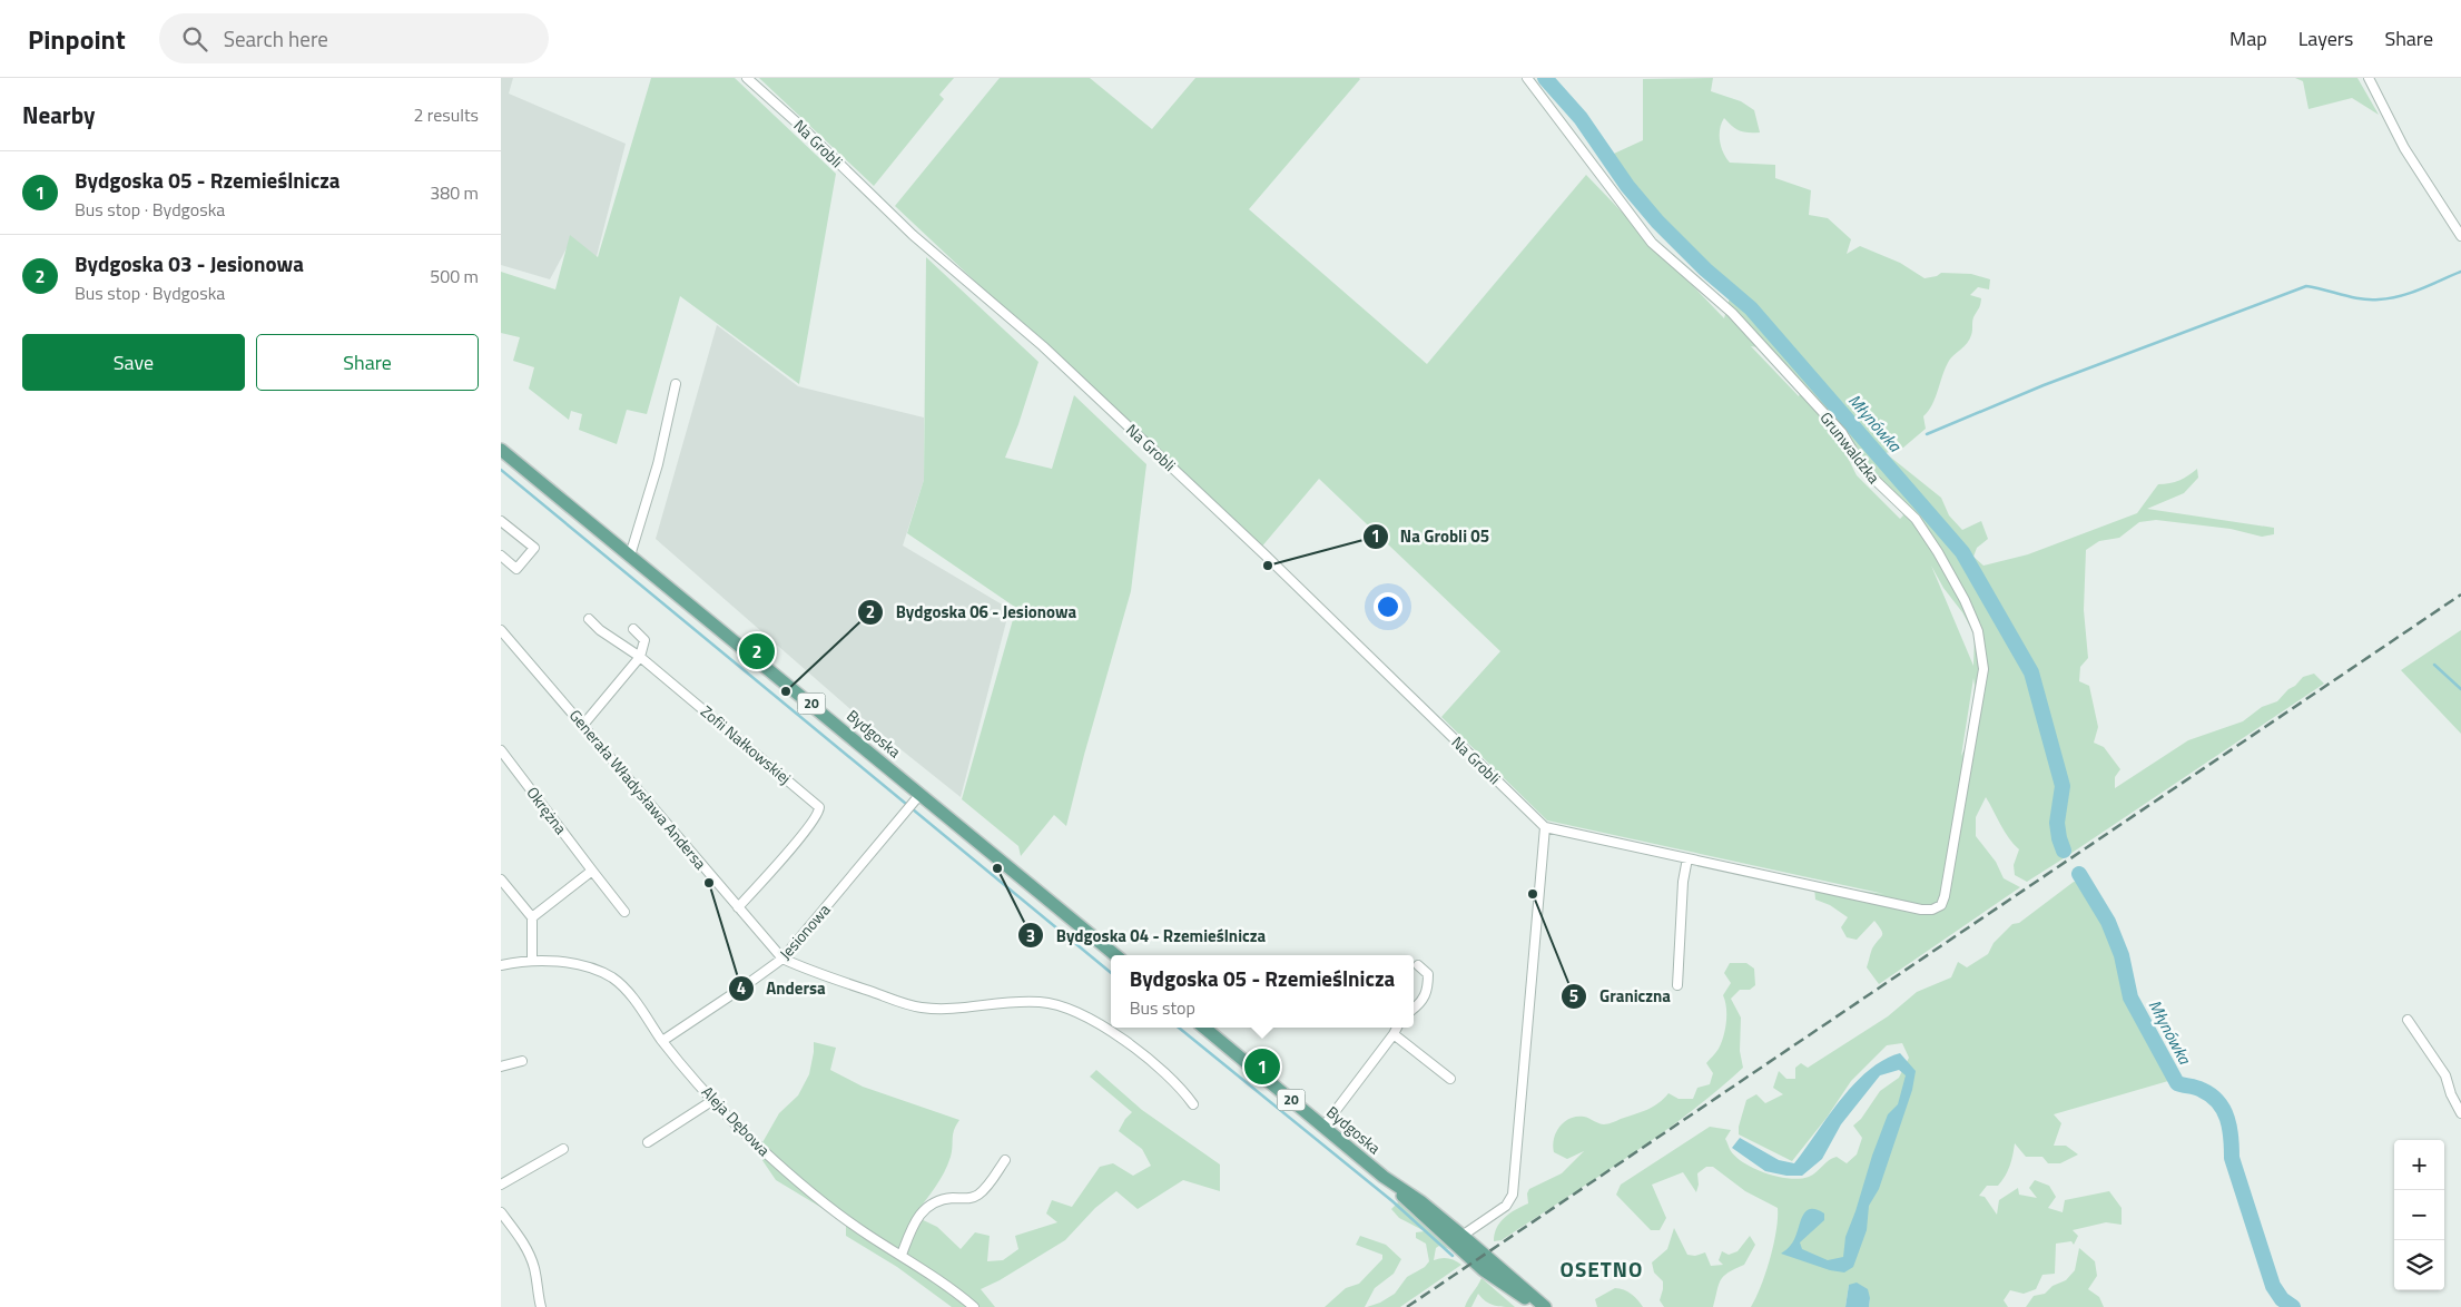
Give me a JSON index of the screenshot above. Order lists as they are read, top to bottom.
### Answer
{
  "streets": {
    "main road": ["20", "Bydgoska"],
    "street": [
      "Na Grobli",
      "Grunwaldzka",
      "Zofii Nałkowskiej",
      "Generała Władysława Andersa",
      "Okrężna",
      "Jesionowa",
      "Aleja Dębowa"
    ]
  },
  "crossings": [
    ["Bydgoska", "Jesionowa"],
    ["Zofii Nałkowskiej", "Generała Władysława Andersa"],
    ["Generała Władysława Andersa", "Jesionowa"],
    ["Jesionowa", "Aleja Dębowa"]
  ],
  "districts": ["OSETNO"],
  "water": ["Młynówka"],
  "places": [
    "Na Grobli 05",
    "Bydgoska 06 - Jesionowa",
    "Bydgoska 04 - Rzemieślnicza",
    "Andersa",
    "Graniczna"
  ],
  "page": {
    "header": "Pinpoint",
    "search": "Search here",
    "nav": ["Map", "Layers", "Share"],
    "heading": ["Nearby", "2 results"],
    "list": [
      {
        "mark": "1",
        "name": "Bydgoska 05 - Rzemieślnicza",
        "note": "Bus stop · Bydgoska",
        "value": "380 m"
      },
      {
        "mark": "2",
        "name": "Bydgoska 03 - Jesionowa",
        "note": "Bus stop · Bydgoska",
        "value": "500 m"
      }
    ],
    "buttons": ["Save", "Share"],
    "pins": ["2", "1"],
    "popup": ["Bydgoska 05 - Rzemieślnicza", "Bus stop"],
    "map_buttons": ["+", "−"]
  }
}
